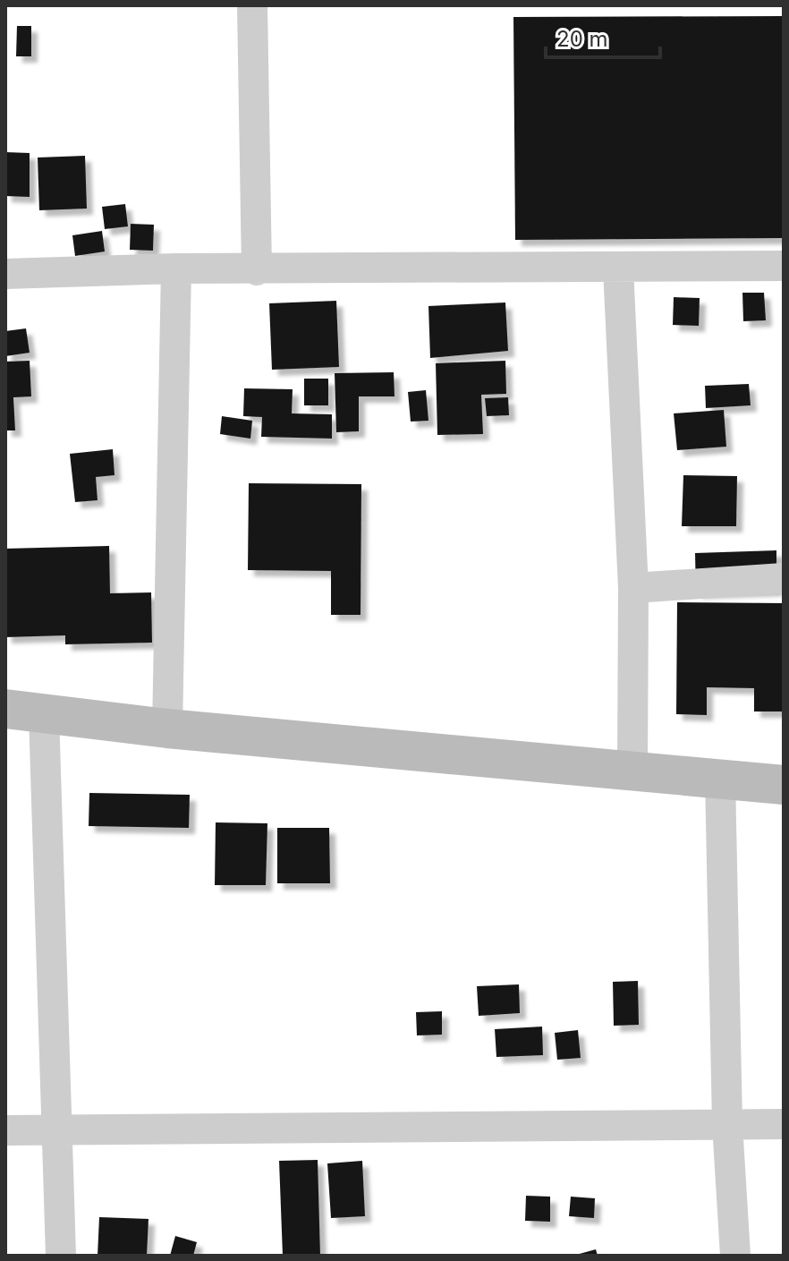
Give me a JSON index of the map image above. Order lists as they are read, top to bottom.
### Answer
{
  "scale_bar": "20 m"
}
